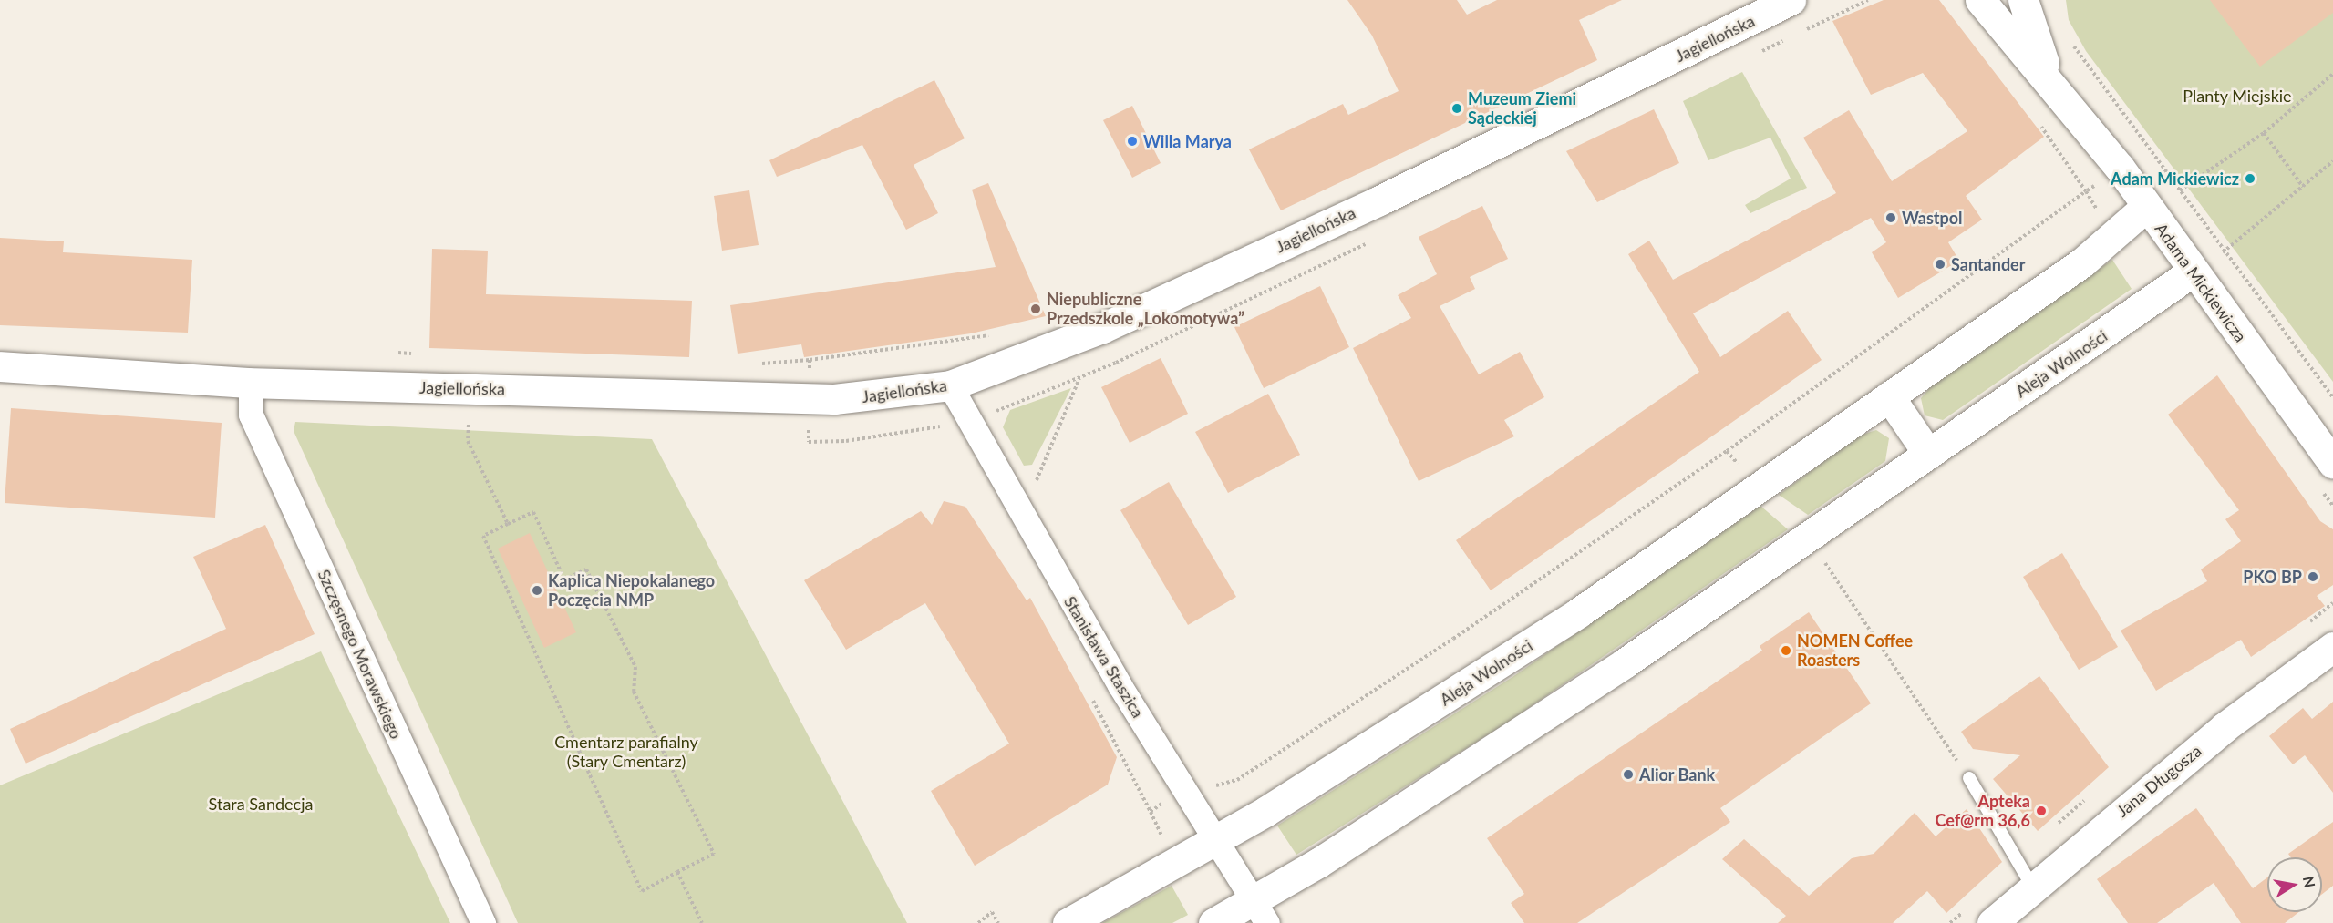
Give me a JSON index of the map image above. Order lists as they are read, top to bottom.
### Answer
{
  "streets": {
    "street": [
      "Jagiellońska",
      "Adama Mickiewicza",
      "Aleja Wolności",
      "Szczęsnego Morawskiego",
      "Stanisława Staszica",
      "Jana Długosza"
    ]
  },
  "crossings": [
    ["Jagiellońska", "Szczęsnego Morawskiego"],
    ["Jagiellońska", "Stanisława Staszica"],
    ["Adama Mickiewicza", "Aleja Wolności"],
    ["Aleja Wolności", "Stanisława Staszica"]
  ],
  "parks": ["Planty Miejskie", "Cmentarz parafialny (Stary Cmentarz)", "Stara Sandecja"],
  "places": [
    "Muzeum Ziemi Sądeckiej",
    "Willa Marya",
    "Adam Mickiewicz",
    "Wastpol",
    "Santander",
    "Niepubliczne Przedszkole „Lokomotywa”",
    "PKO BP",
    "Kaplica Niepokalanego Poczęcia NMP",
    "NOMEN Coffee Roasters",
    "Alior Bank",
    "Apteka Cef@rm 36,6"
  ],
  "north": "right"
}
